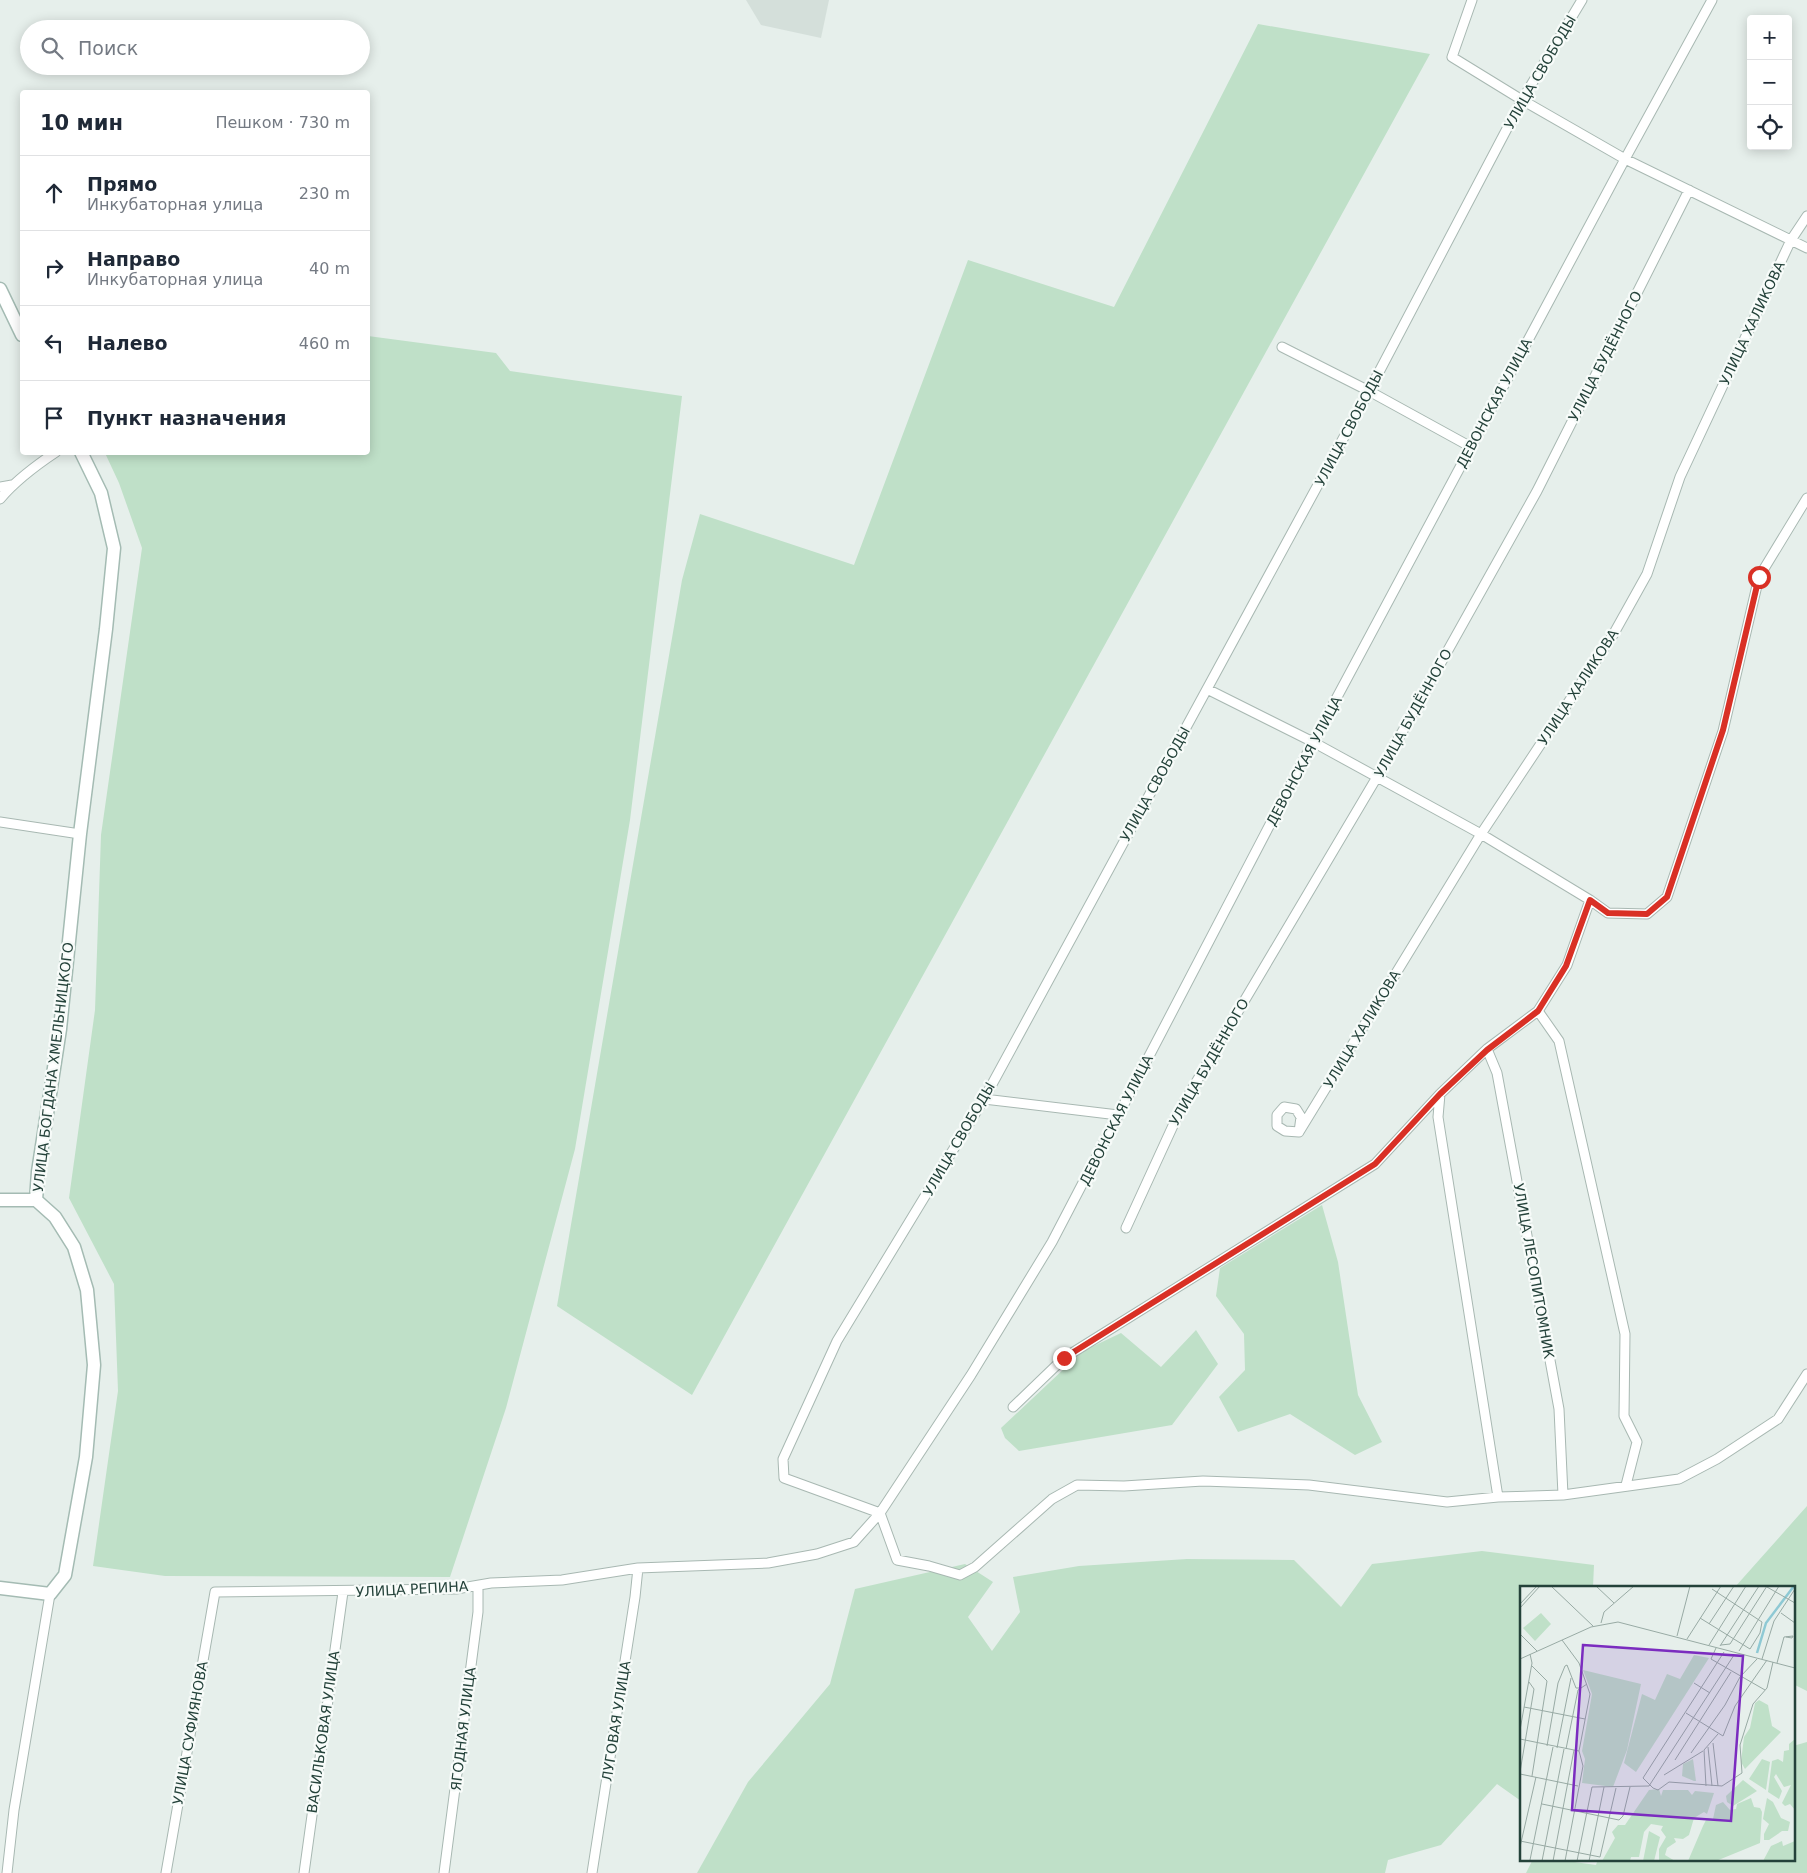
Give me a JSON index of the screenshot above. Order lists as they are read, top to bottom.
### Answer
{
  "streets": {
    "street": [
      "УЛИЦА СВОБОДЫ",
      "УЛИЦА ХАЛИКОВА",
      "УЛИЦА БУДЁННОГО",
      "ДЕВОНСКАЯ УЛИЦА",
      "УЛИЦА БОГДАНА ХМЕЛЬНИЦКОГО",
      "УЛИЦА ЛЕСОПИТОМНИК",
      "УЛИЦА РЕПИНА",
      "ЛУГОВАЯ УЛИЦА",
      "ЯГОДНАЯ УЛИЦА",
      "ВАСИЛЬКОВАЯ УЛИЦА",
      "УЛИЦА СУФИЯНОВА"
    ]
  },
  "crossings": [
    ["УЛИЦА СВОБОДЫ", "ДЕВОНСКАЯ УЛИЦА"],
    ["ДЕВОНСКАЯ УЛИЦА", "УЛИЦА РЕПИНА"],
    ["ДЕВОНСКАЯ УЛИЦА", "ЛУГОВАЯ УЛИЦА"],
    ["УЛИЦА РЕПИНА", "ЛУГОВАЯ УЛИЦА"],
    ["УЛИЦА РЕПИНА", "ЯГОДНАЯ УЛИЦА"],
    ["УЛИЦА РЕПИНА", "ВАСИЛЬКОВАЯ УЛИЦА"],
    ["УЛИЦА РЕПИНА", "УЛИЦА СУФИЯНОВА"]
  ],
  "page": {
    "map_buttons": ["+", "−"],
    "search": "Поиск",
    "heading": ["10 мин", "Пешком · 730 m"],
    "list": [
      ["Прямо", "Инкубаторная улица", "230 m"],
      ["Направо", "Инкубаторная улица", "40 m"],
      ["Налево", "460 m"],
      "Пункт назначения"
    ]
  }
}
